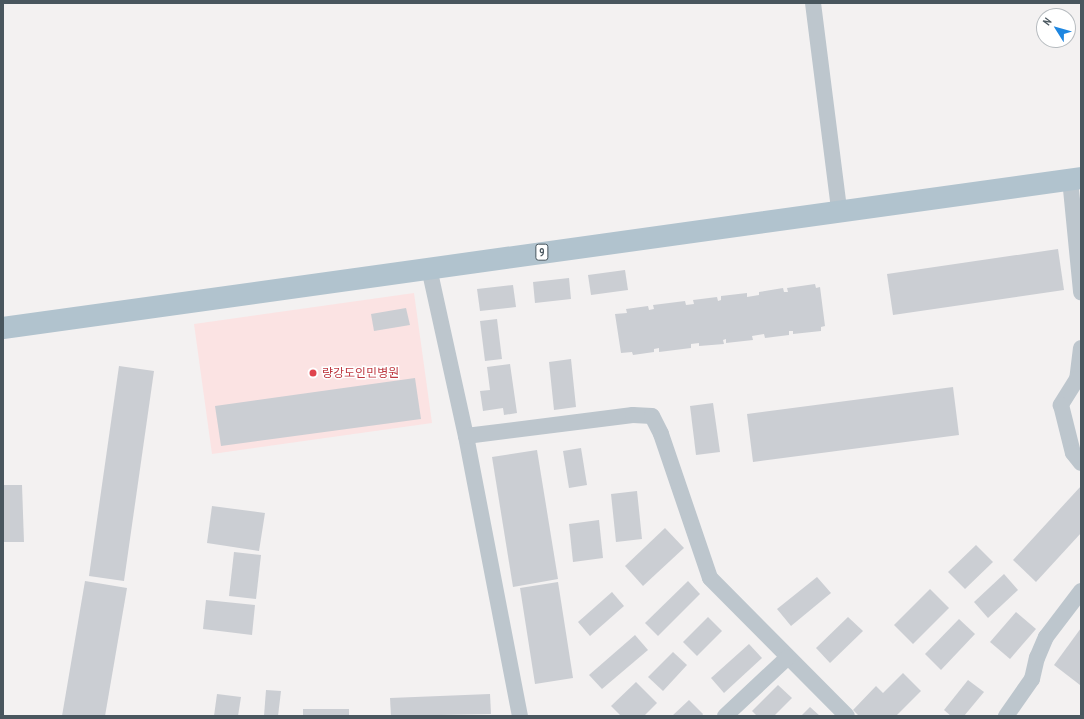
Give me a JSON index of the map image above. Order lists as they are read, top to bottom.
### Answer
{
  "streets": {
    "main road": ["9"]
  },
  "places": ["량강도인민병원"],
  "north": "top left"
}
